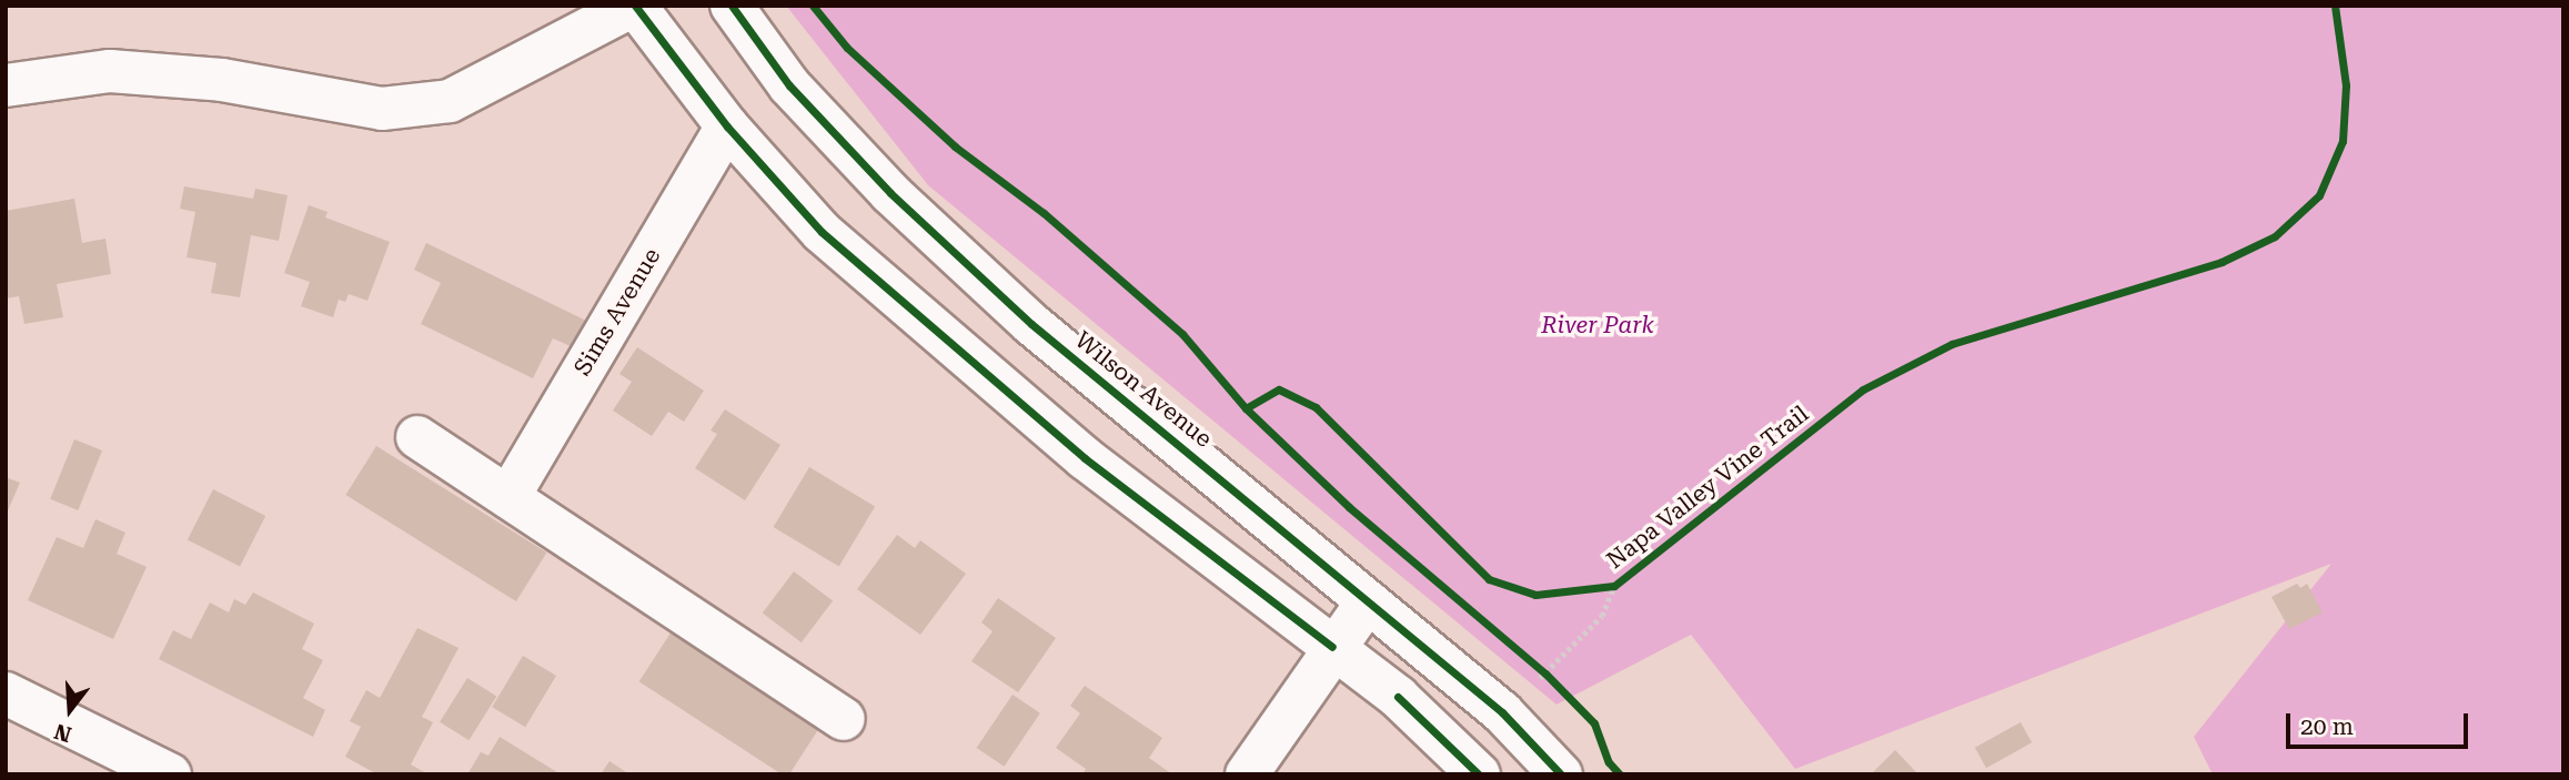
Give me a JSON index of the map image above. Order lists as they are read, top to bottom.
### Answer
{
  "streets": {
    "main road": ["Sims Avenue", "Wilson Avenue"],
    "cycle path": ["Napa Valley Vine Trail"]
  },
  "parks": ["River Park"],
  "scale_bar": "20 m",
  "north": "bottom"
}
